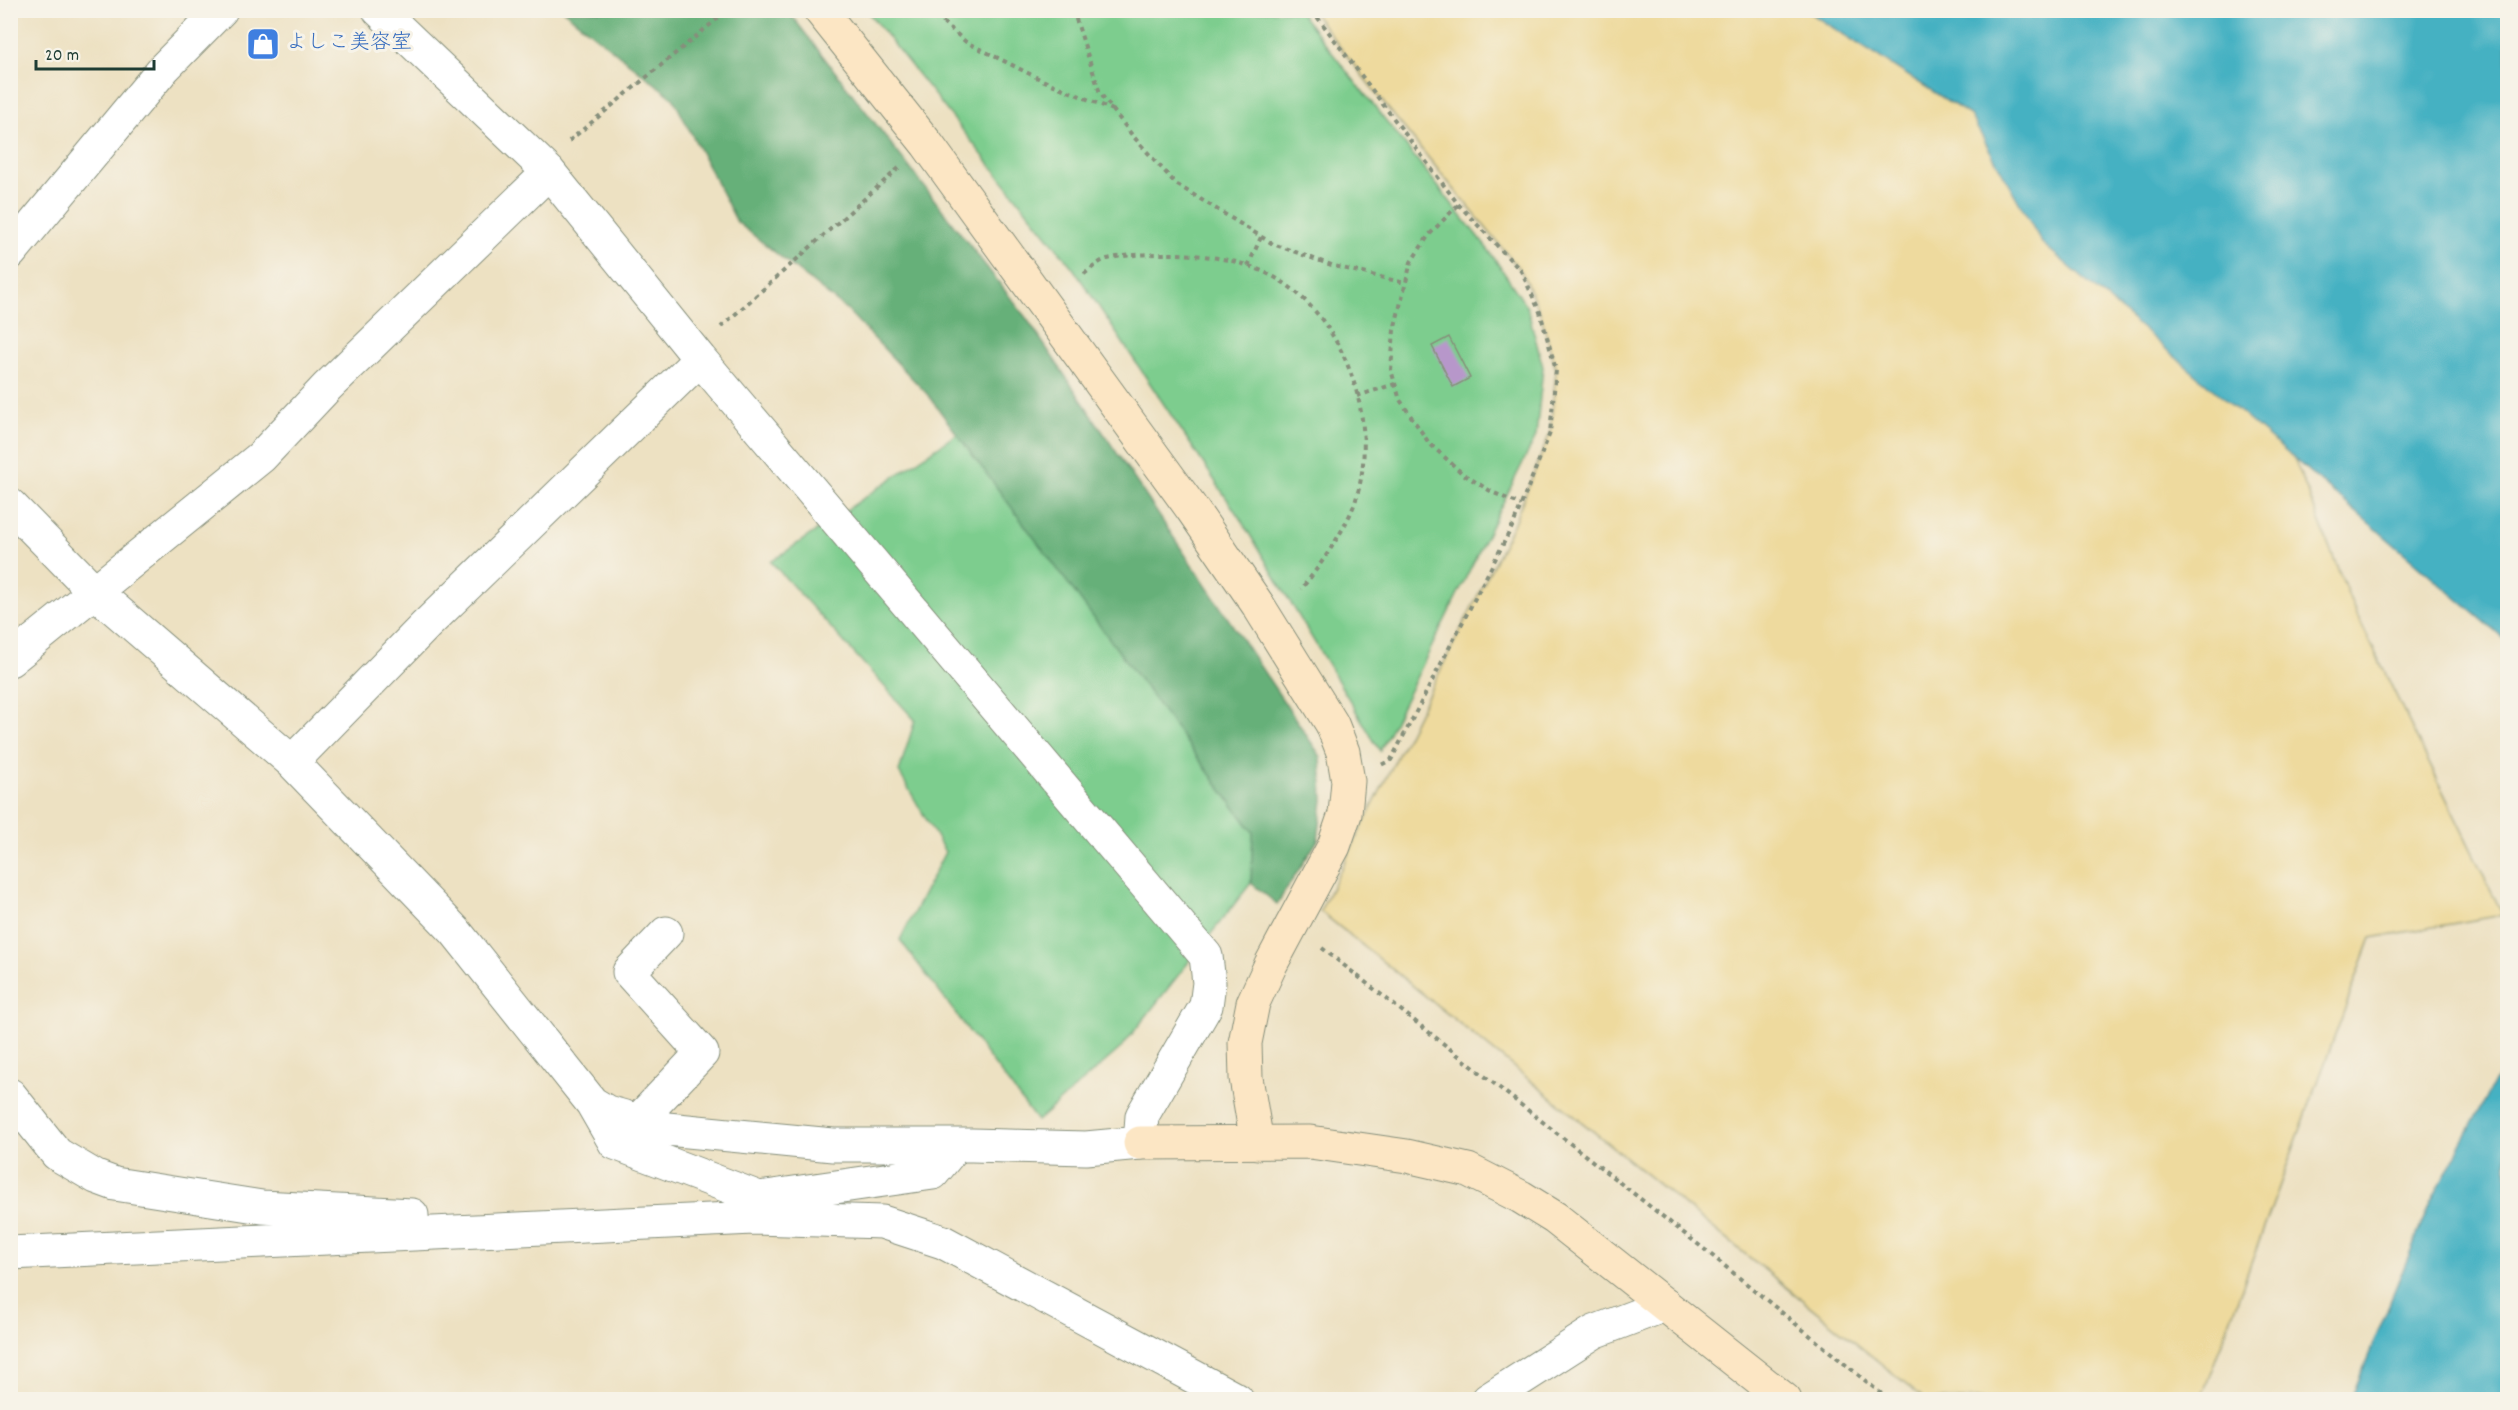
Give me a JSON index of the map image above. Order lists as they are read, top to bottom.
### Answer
{
  "places": {
    "shop": ["よしこ美容室"]
  },
  "scale_bar": "20 m"
}
